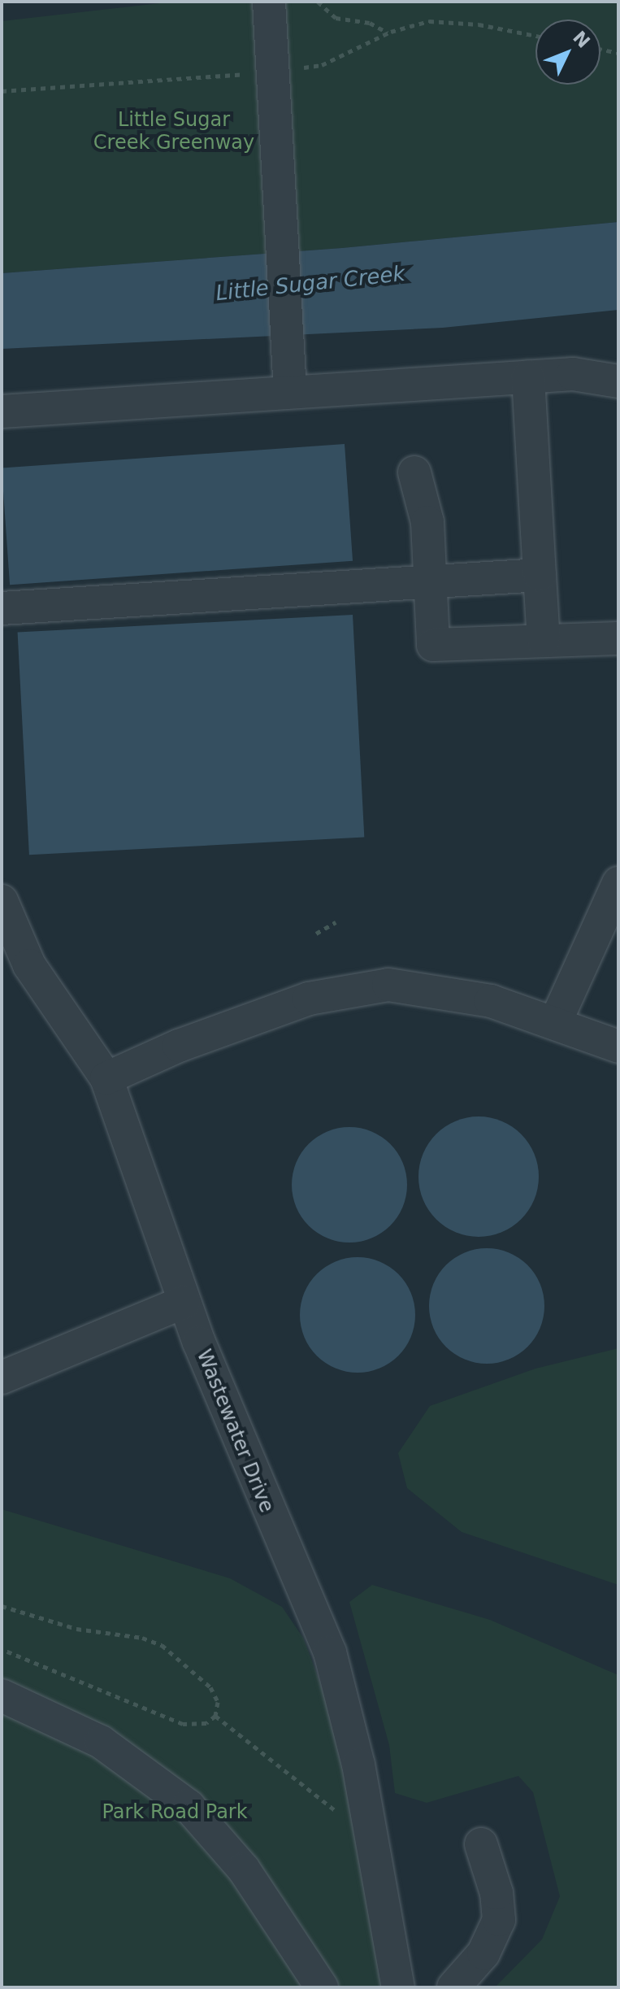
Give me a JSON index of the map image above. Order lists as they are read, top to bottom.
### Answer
{
  "streets": {
    "lane": ["Wastewater Drive"]
  },
  "water": ["Little Sugar Creek"],
  "parks": ["Little Sugar Creek Greenway", "Park Road Park"],
  "north": "top right"
}
